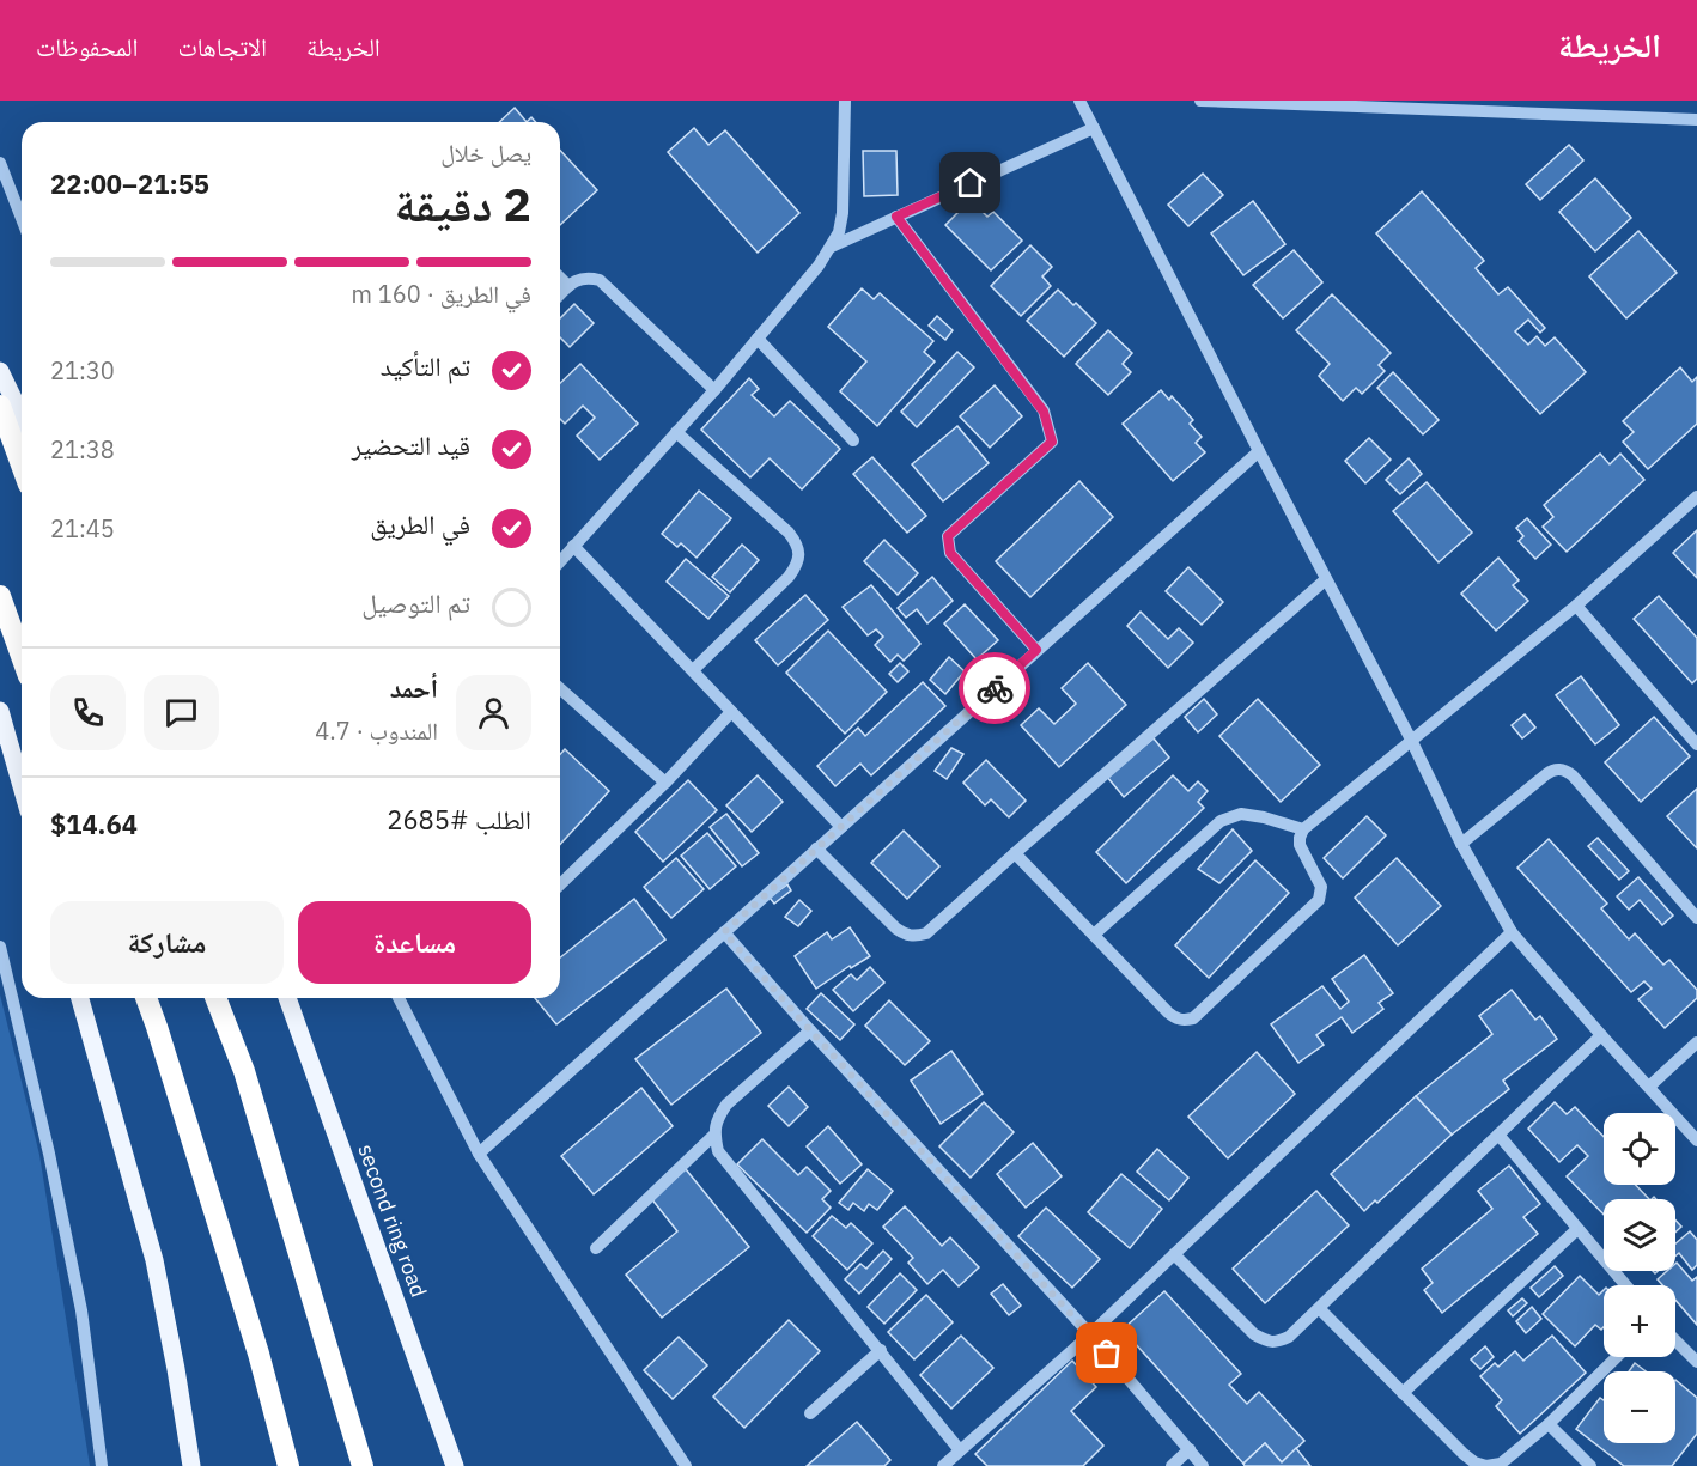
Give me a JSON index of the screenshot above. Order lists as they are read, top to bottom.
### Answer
{
  "streets": {
    "main road": ["second ring road"]
  },
  "page": {
    "header": "الخريطة",
    "nav": ["الخريطة", "الاتجاهات", "المحفوظات"],
    "heading": ["2 دقيقة", "يصل خلال", "21:55–22:00"],
    "panel": [
      "أحمد",
      "المندوب · 4.7",
      "الطلب #2685",
      "$14.64"
    ],
    "bar": "في الطريق · 160 m",
    "list": [
      ["تم التأكيد", "21:30"],
      ["قيد التحضير", "21:38"],
      ["في الطريق", "21:45"],
      "تم التوصيل"
    ],
    "buttons": ["مساعدة", "مشاركة"],
    "map_buttons": ["+", "−"]
  }
}
